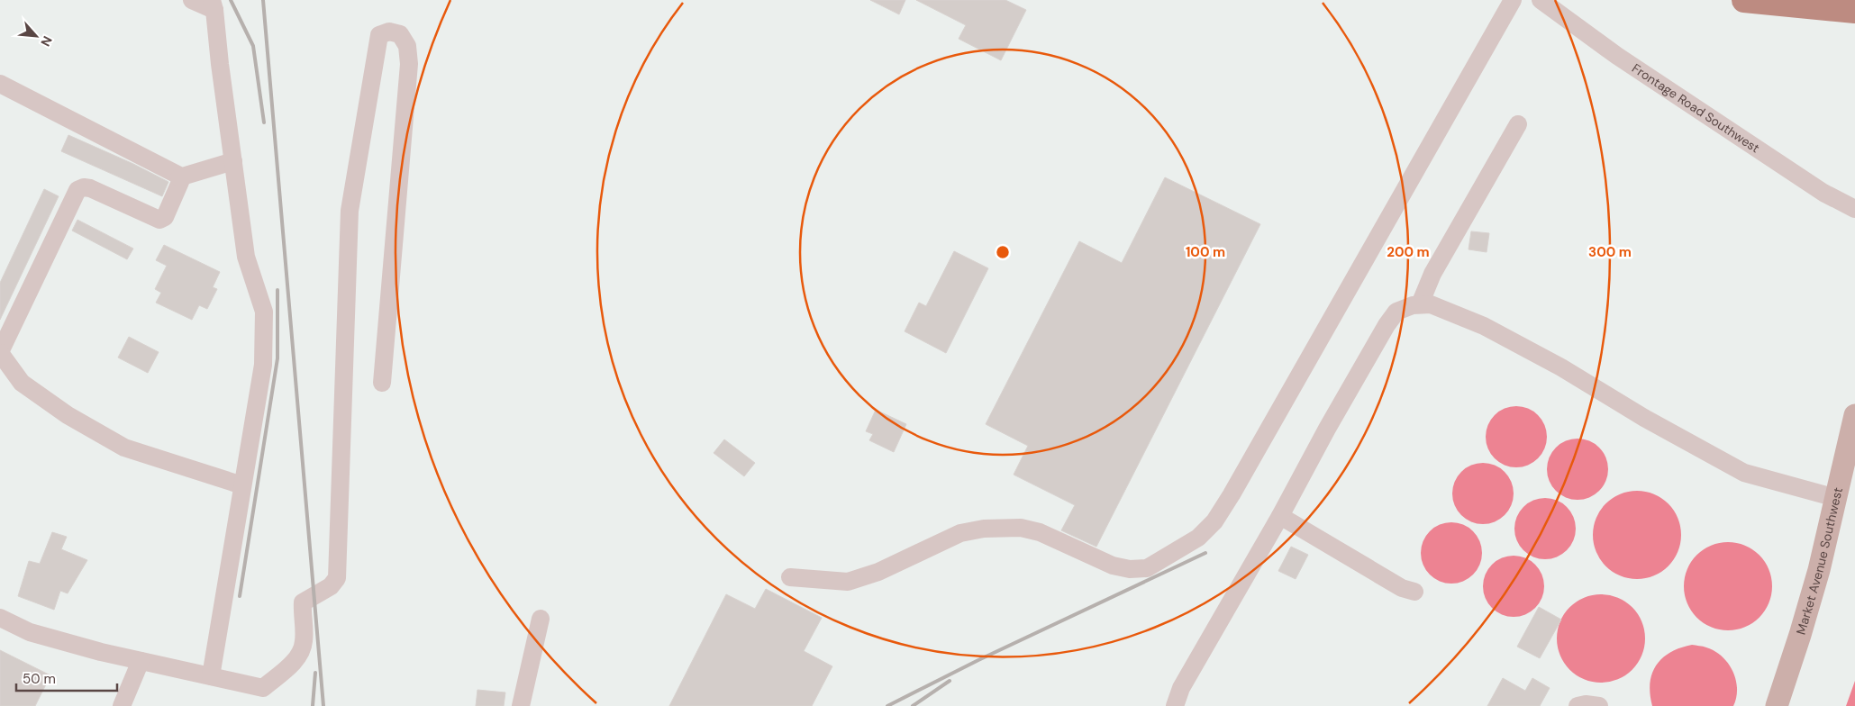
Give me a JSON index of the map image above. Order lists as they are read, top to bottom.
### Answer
{
  "streets": {
    "main road": ["Market Avenue Southwest"],
    "street": ["Frontage Road Southwest"]
  },
  "scale_bar": "50 m",
  "north": "bottom right",
  "rings": ["100 m", "200 m", "300 m"]
}
